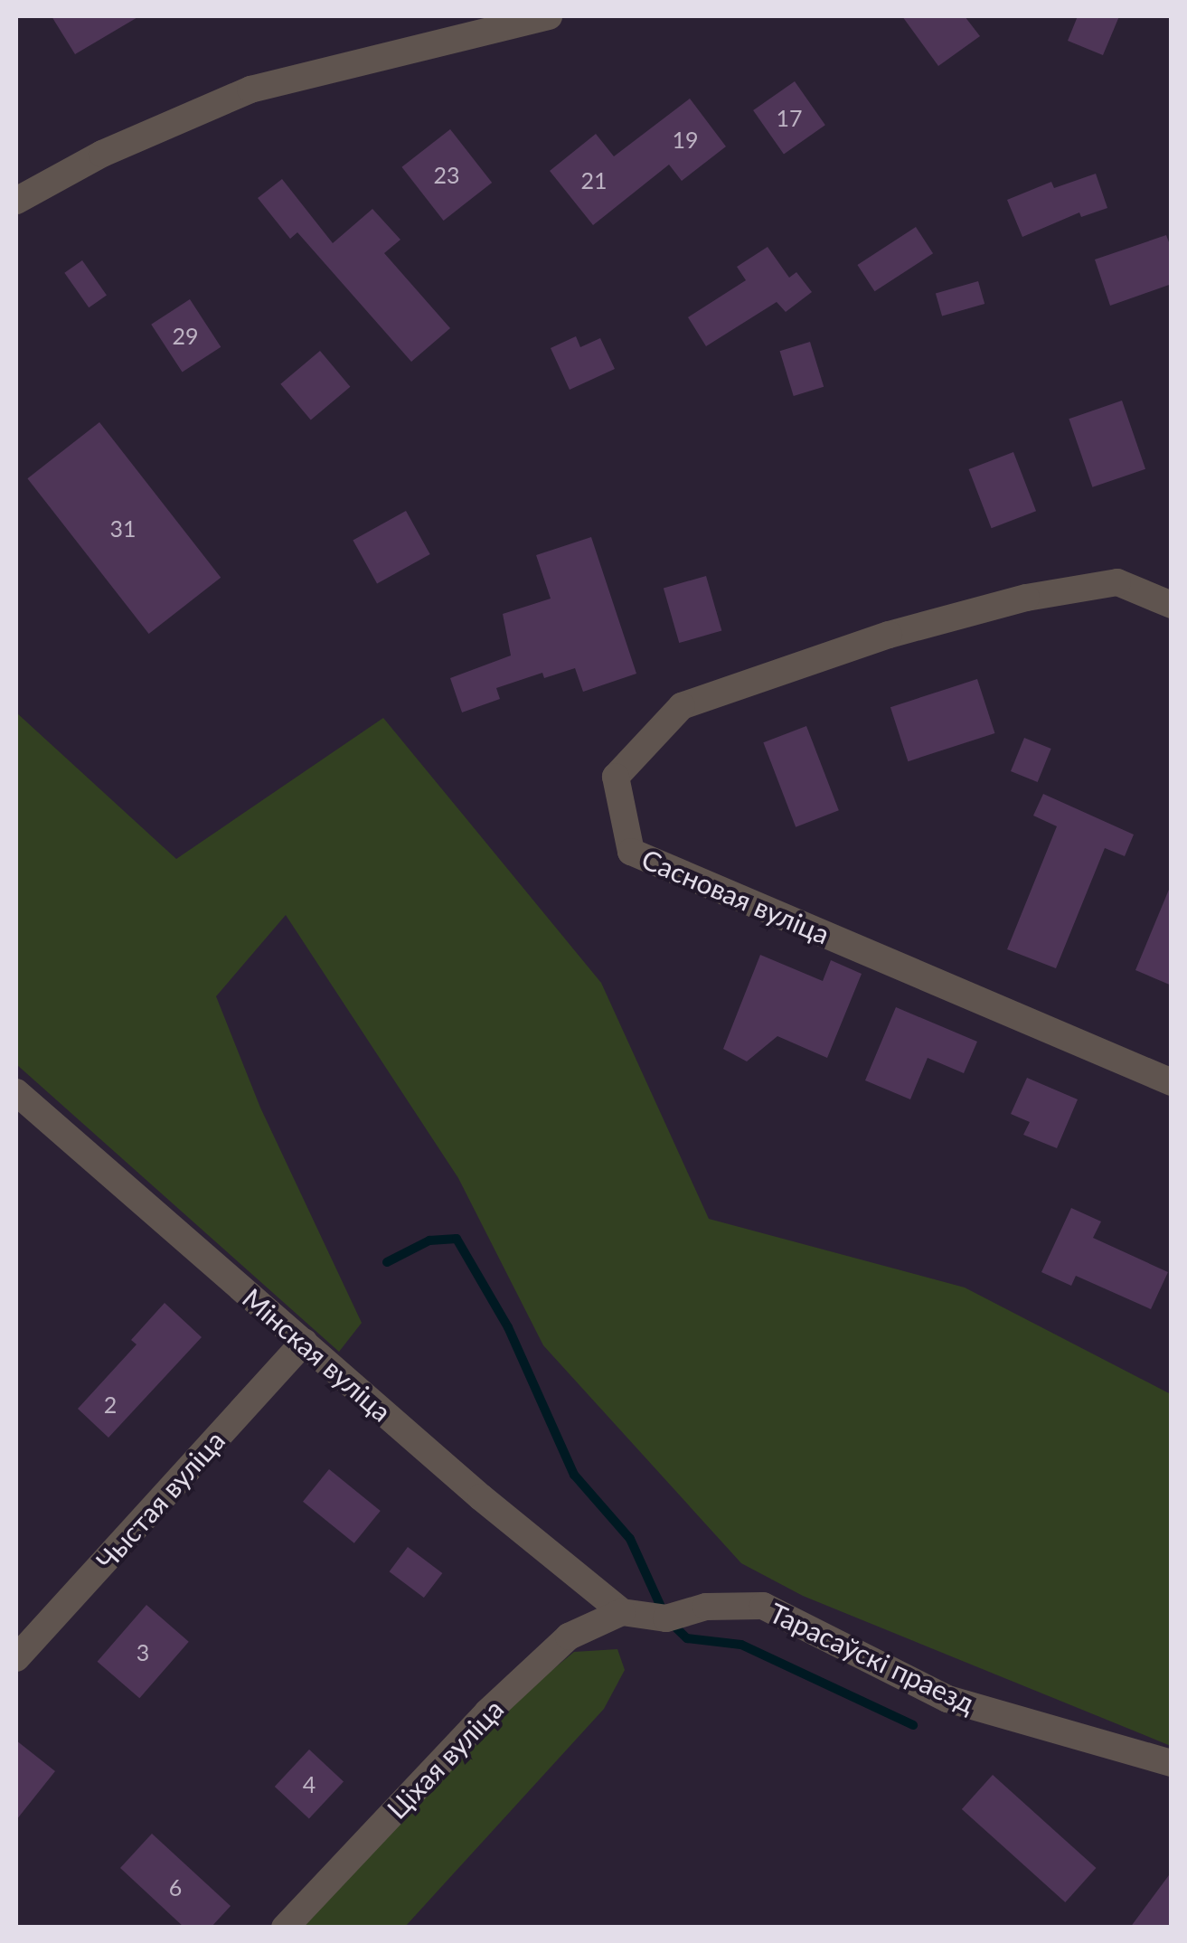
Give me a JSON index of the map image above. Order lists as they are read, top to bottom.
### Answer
{
  "streets": {
    "street": [
      "Сасновая вуліца",
      "Мінская вуліца",
      "Чыстая вуліца",
      "Тарасаўскі праезд",
      "Ціхая вуліца"
    ]
  },
  "crossings": [
    ["Мінская вуліца", "Чыстая вуліца"],
    ["Мінская вуліца", "Тарасаўскі праезд"],
    ["Мінская вуліца", "Ціхая вуліца"],
    ["Тарасаўскі праезд", "Ціхая вуліца"]
  ],
  "house_numbers": [
    "17",
    "19",
    "23",
    "21",
    "29",
    "31",
    "2",
    "3",
    "4",
    "6"
  ]
}
